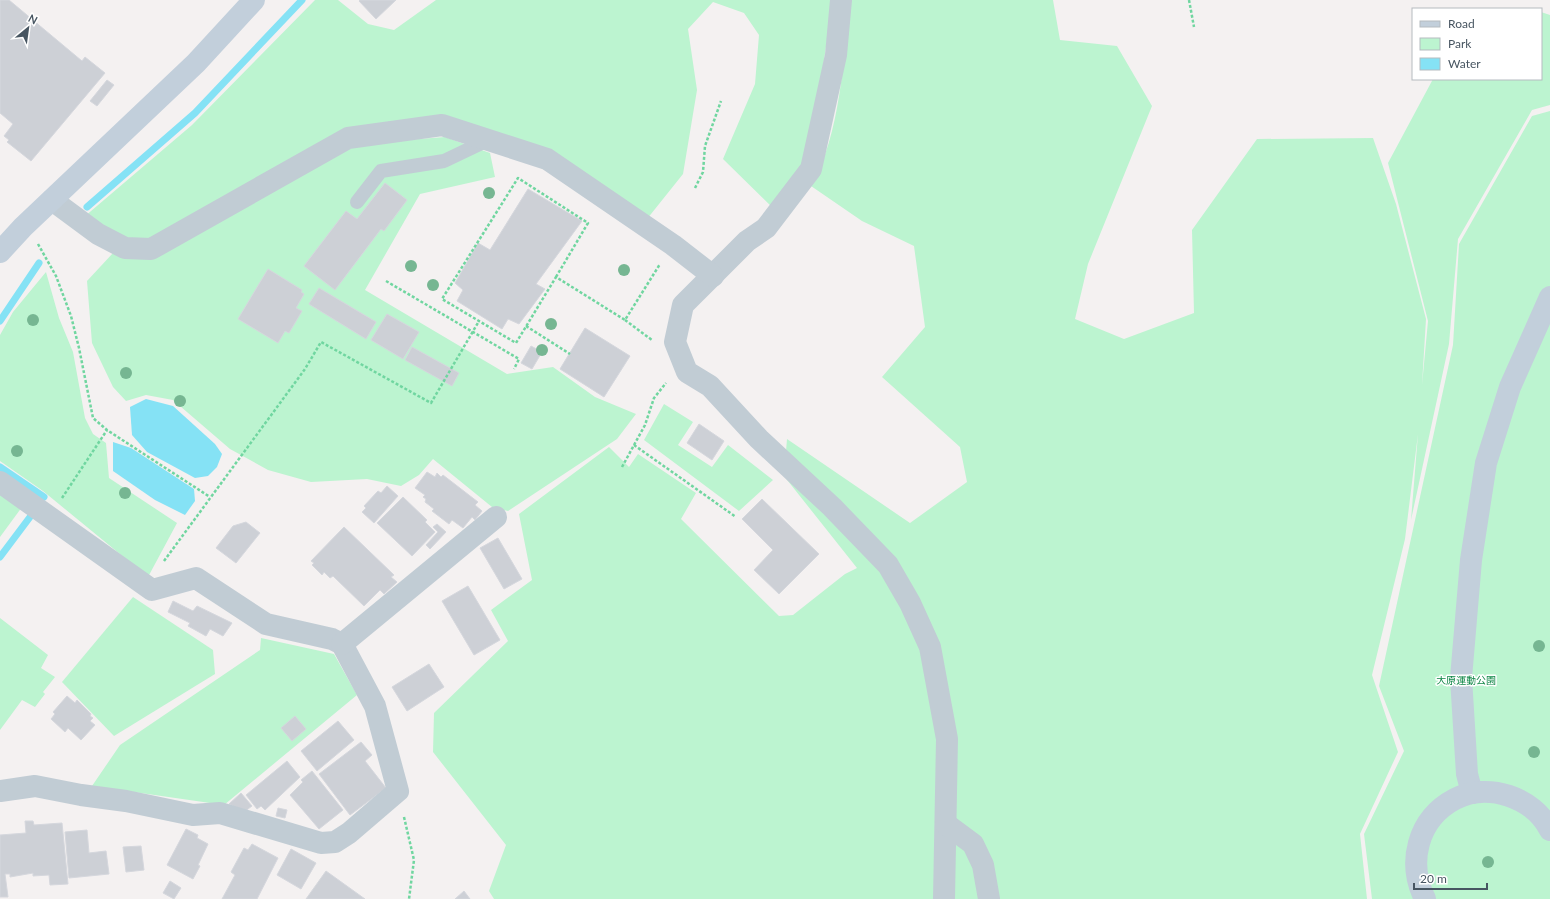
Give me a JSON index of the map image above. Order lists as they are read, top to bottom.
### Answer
{
  "parks": ["大原運動公園"],
  "legend": ["Road", "Park", "Water"],
  "scale_bar": "20 m",
  "north": "top right"
}
